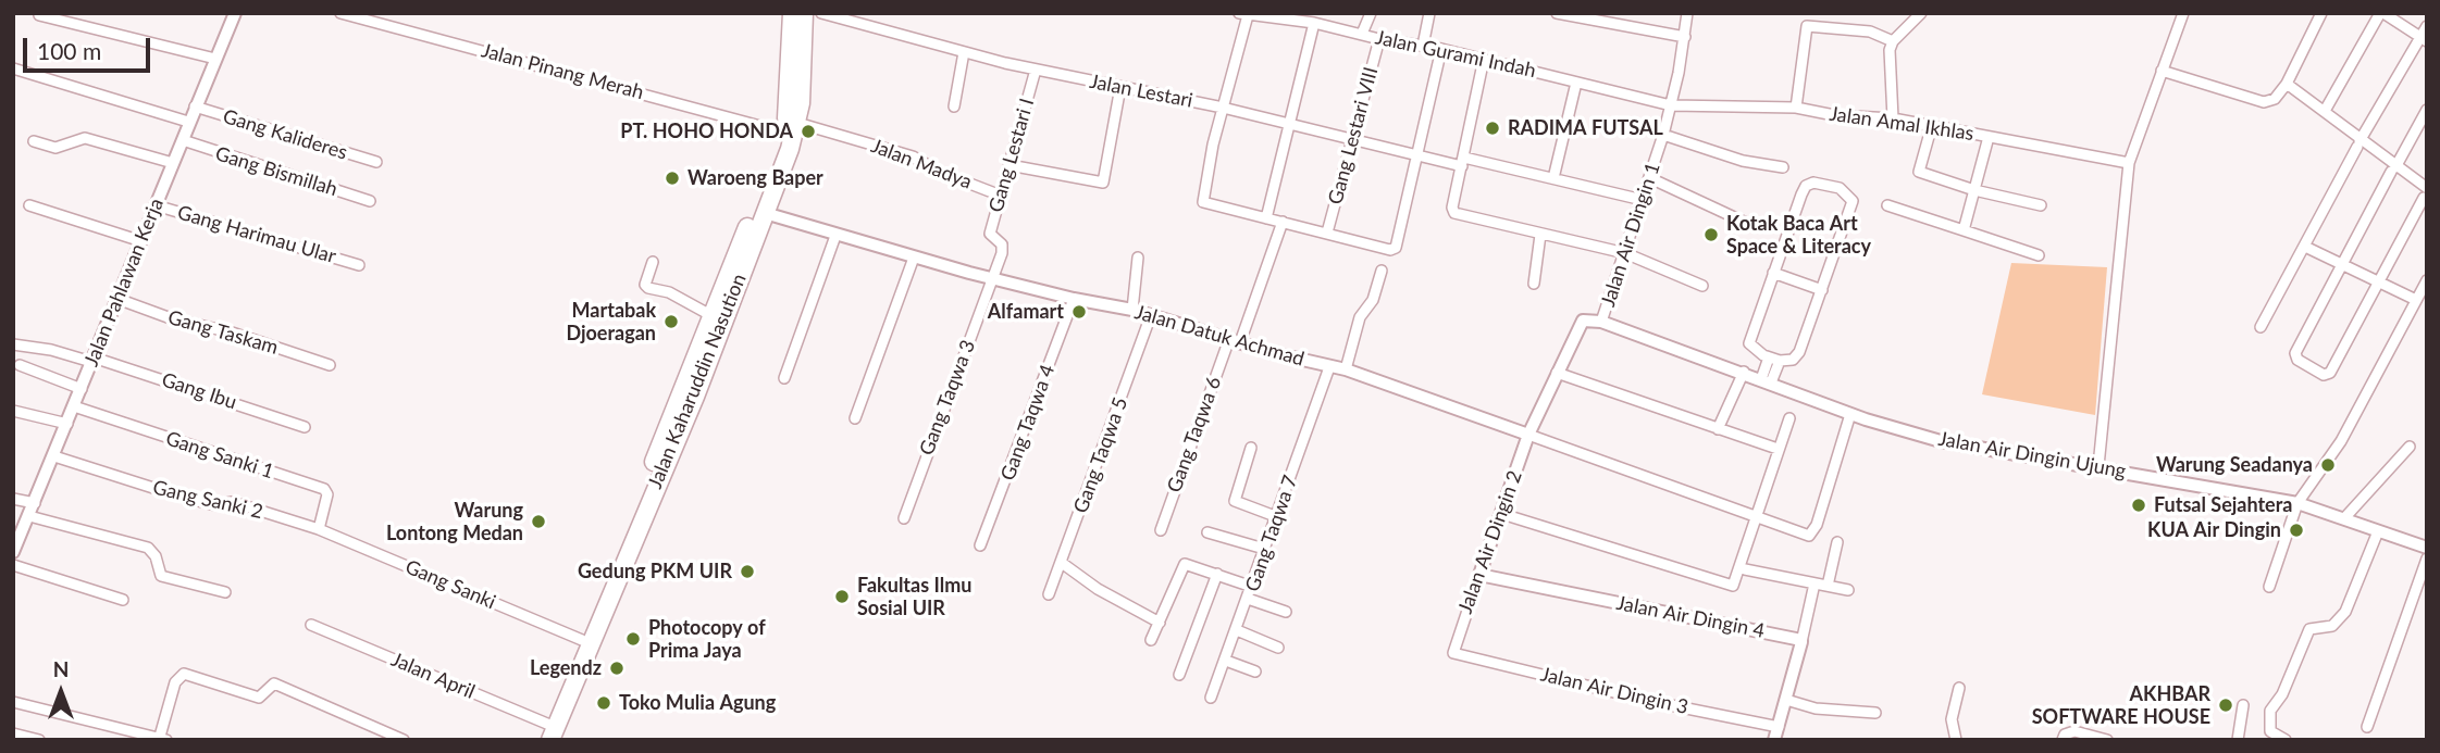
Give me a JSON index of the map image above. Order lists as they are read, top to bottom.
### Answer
{
  "streets": {
    "highway": ["Jalan Kaharuddin Nasution"],
    "street": [
      "Jalan Gurami Indah",
      "Jalan Pinang Merah",
      "Jalan Lestari",
      "Jalan Amal Ikhlas",
      "Gang Kalideres",
      "Gang Lestari VIII",
      "Gang Lestari I",
      "Jalan Madya",
      "Gang Bismillah",
      "Gang Harimau Ular",
      "Jalan Air Dingin 1",
      "Jalan Pahlawan Kerja",
      "Gang Taskam",
      "Jalan Datuk Achmad",
      "Gang Ibu",
      "Gang Taqwa 3",
      "Gang Taqwa 4",
      "Gang Taqwa 6",
      "Gang Sanki 1",
      "Gang Taqwa 5",
      "Jalan Air Dingin Ujung",
      "Gang Sanki 2",
      "Gang Taqwa 7",
      "Jalan Air Dingin 2",
      "Gang Sanki",
      "Jalan Air Dingin 4",
      "Jalan April",
      "Jalan Air Dingin 3"
    ]
  },
  "crossings": [
    ["Jalan Gurami Indah", "Jalan Amal Ikhlas"],
    ["Jalan Gurami Indah", "Gang Lestari VIII"],
    ["Jalan Gurami Indah", "Jalan Air Dingin 1"],
    ["Jalan Pinang Merah", "Jalan Madya"],
    ["Jalan Pinang Merah", "Jalan Kaharuddin Nasution"],
    ["Jalan Lestari", "Gang Lestari VIII"],
    ["Jalan Lestari", "Gang Lestari I"],
    ["Jalan Lestari", "Jalan Air Dingin 1"],
    ["Jalan Amal Ikhlas", "Jalan Air Dingin 1"],
    ["Gang Kalideres", "Jalan Pahlawan Kerja"],
    ["Gang Lestari I", "Jalan Madya"],
    ["Gang Lestari I", "Jalan Datuk Achmad"],
    ["Gang Lestari I", "Gang Taqwa 3"],
    ["Jalan Madya", "Jalan Kaharuddin Nasution"],
    ["Gang Bismillah", "Jalan Pahlawan Kerja"],
    ["Gang Harimau Ular", "Jalan Pahlawan Kerja"],
    ["Jalan Air Dingin 1", "Jalan Air Dingin Ujung"],
    ["Jalan Pahlawan Kerja", "Gang Taskam"],
    ["Jalan Pahlawan Kerja", "Gang Ibu"],
    ["Jalan Pahlawan Kerja", "Gang Sanki 1"],
    ["Jalan Pahlawan Kerja", "Gang Sanki 2"],
    ["Jalan Datuk Achmad", "Jalan Kaharuddin Nasution"],
    ["Jalan Datuk Achmad", "Gang Taqwa 3"],
    ["Jalan Datuk Achmad", "Gang Taqwa 4"],
    ["Jalan Datuk Achmad", "Gang Taqwa 6"],
    ["Jalan Datuk Achmad", "Gang Taqwa 5"],
    ["Jalan Datuk Achmad", "Gang Taqwa 7"],
    ["Jalan Datuk Achmad", "Jalan Air Dingin 2"],
    ["Jalan Kaharuddin Nasution", "Gang Sanki"],
    ["Jalan Kaharuddin Nasution", "Jalan April"],
    ["Gang Sanki 1", "Gang Sanki 2"],
    ["Gang Sanki 1", "Gang Sanki"],
    ["Gang Sanki 2", "Gang Sanki"],
    ["Jalan Air Dingin 2", "Jalan Air Dingin 4"],
    ["Jalan Air Dingin 2", "Jalan Air Dingin 3"]
  ],
  "places": [
    "RADIMA FUTSAL",
    "PT. HOHO HONDA",
    "Waroeng Baper",
    "Kotak Baca Art Space & Literacy",
    "Alfamart",
    "Martabak Djoeragan",
    "Warung Seadanya",
    "Futsal Sejahtera",
    "Warung Lontong Medan",
    "KUA Air Dingin",
    "Gedung PKM UIR",
    "Fakultas Ilmu Sosial UIR",
    "Photocopy of Prima Jaya",
    "Legendz",
    "Toko Mulia Agung",
    "AKHBAR SOFTWARE HOUSE"
  ],
  "scale_bar": "100 m",
  "north": "top"
}
